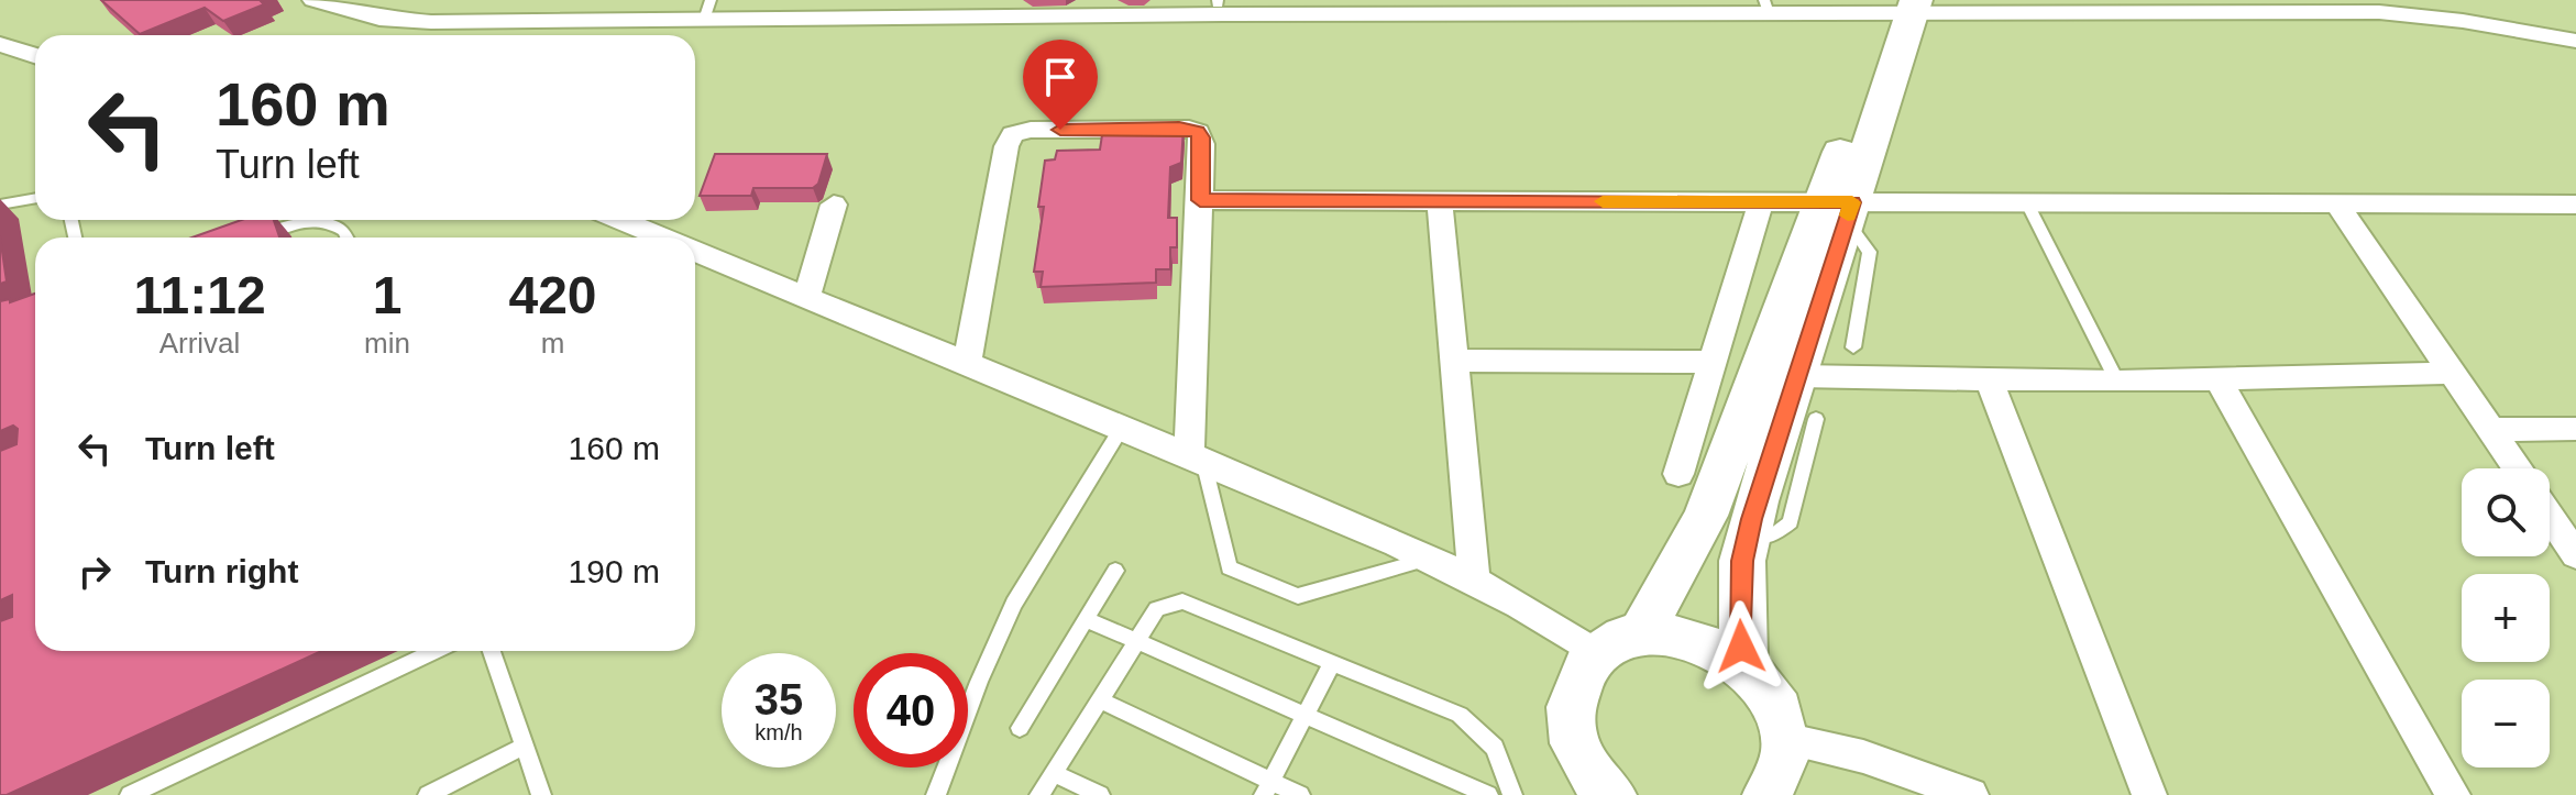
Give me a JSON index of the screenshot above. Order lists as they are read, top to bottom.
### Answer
{
  "page": {
    "turn": ["160 m", "Turn left"],
    "eta": [
      "11:12",
      "Arrival",
      "1",
      "min",
      "420",
      "m"
    ],
    "list": [
      {
        "name": "Turn left",
        "value": "160 m"
      },
      {
        "name": "Turn right",
        "value": "190 m"
      }
    ],
    "map_buttons": ["+", "−"],
    "speed": "35 km/h",
    "limit": "40"
  }
}
